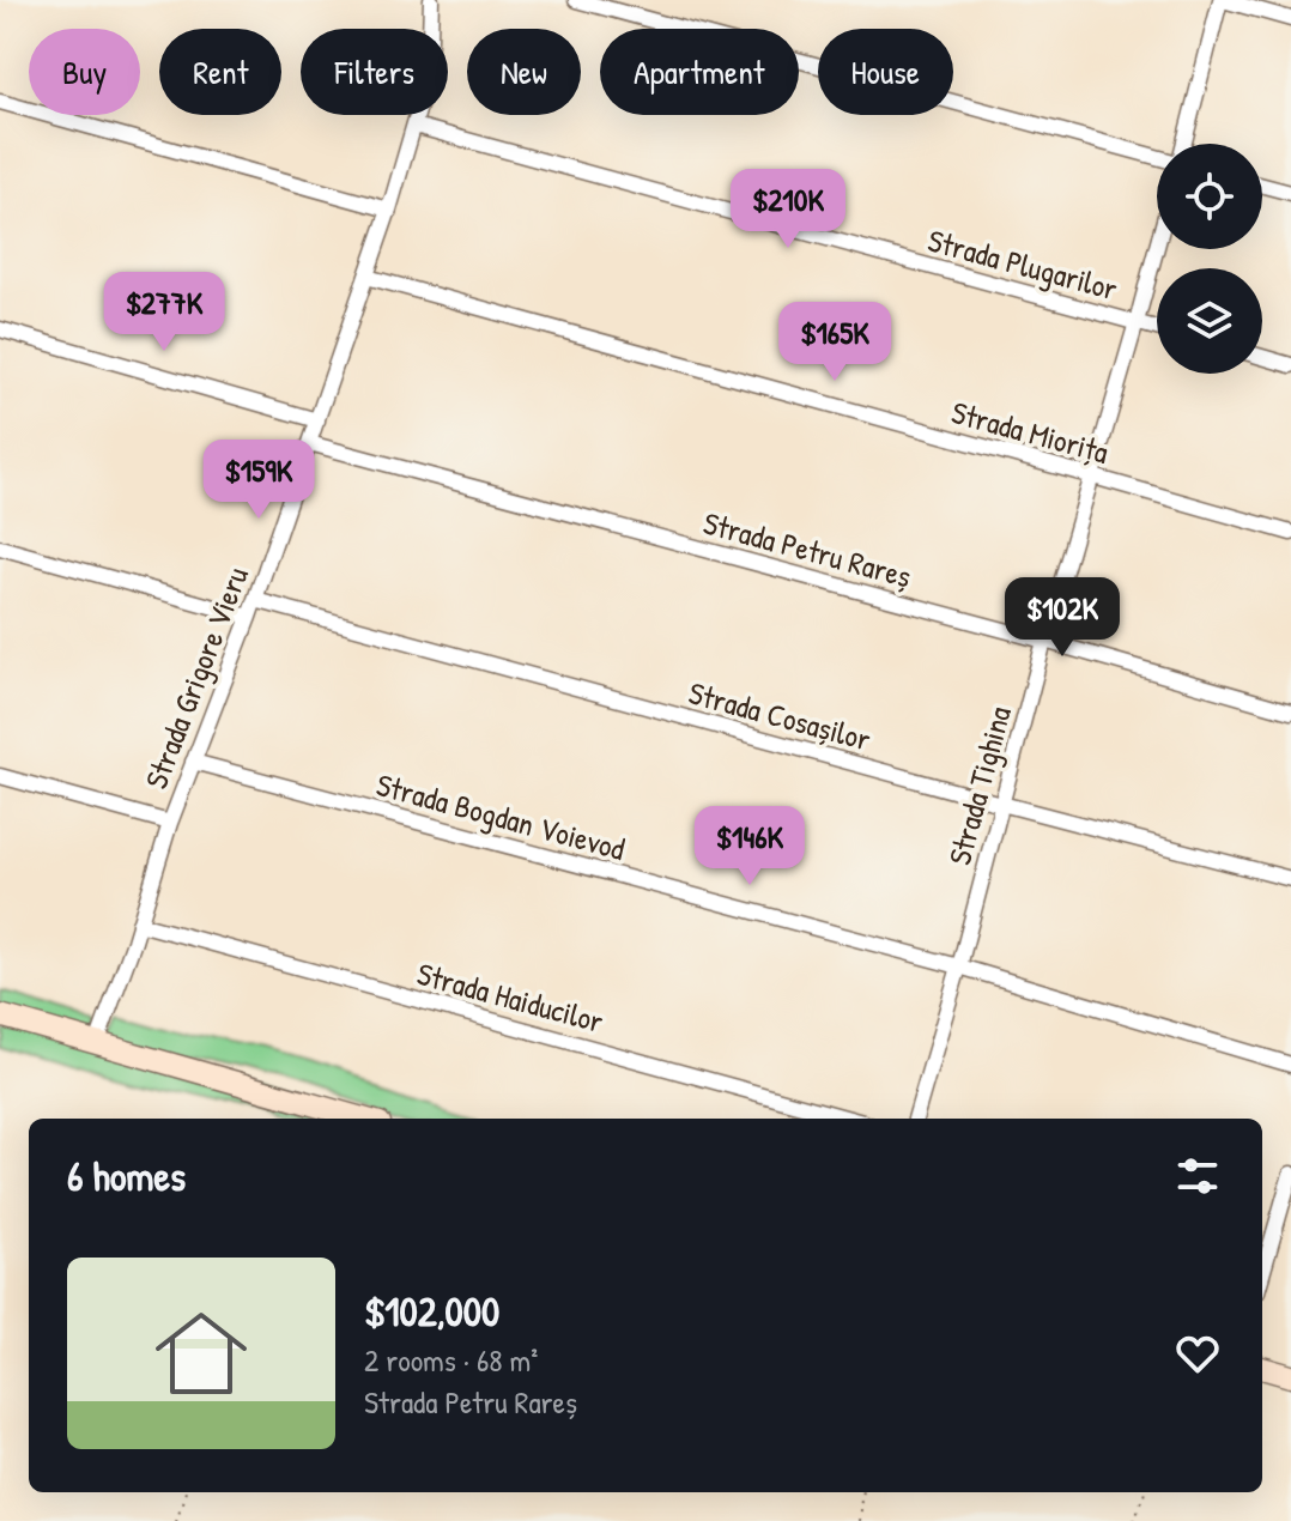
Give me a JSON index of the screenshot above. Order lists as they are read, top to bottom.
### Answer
{
  "streets": {
    "street": [
      "Strada Plugarilor",
      "Strada Miorița",
      "Strada Petru Rareș",
      "Strada Grigore Vieru",
      "Strada Cosașilor",
      "Strada Tighina",
      "Strada Bogdan Voievod",
      "Strada Haiducilor"
    ]
  },
  "crossings": [
    ["Strada Plugarilor", "Strada Grigore Vieru"],
    ["Strada Plugarilor", "Strada Tighina"],
    ["Strada Miorița", "Strada Grigore Vieru"],
    ["Strada Miorița", "Strada Tighina"],
    ["Strada Petru Rareș", "Strada Grigore Vieru"],
    ["Strada Petru Rareș", "Strada Tighina"],
    ["Strada Grigore Vieru", "Strada Cosașilor"],
    ["Strada Grigore Vieru", "Strada Bogdan Voievod"],
    ["Strada Grigore Vieru", "Strada Haiducilor"],
    ["Strada Cosașilor", "Strada Tighina"],
    ["Strada Tighina", "Strada Bogdan Voievod"]
  ],
  "page": {
    "chip": [
      "Buy",
      "Rent",
      "Filters",
      "New",
      "Apartment",
      "House"
    ],
    "price": [
      "$210K",
      "$277K",
      "$165K",
      "$159K",
      "$102K",
      "$146K"
    ],
    "heading": "6 homes",
    "list": [
      {
        "name": "$102,000",
        "note": "2 rooms · 68 m² · Strada Petru Rareș"
      }
    ]
  }
}
